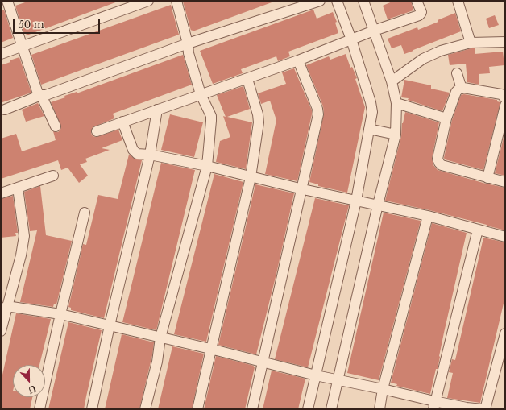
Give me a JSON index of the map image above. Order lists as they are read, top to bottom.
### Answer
{
  "scale_bar": "50 m",
  "north": "bottom"
}
